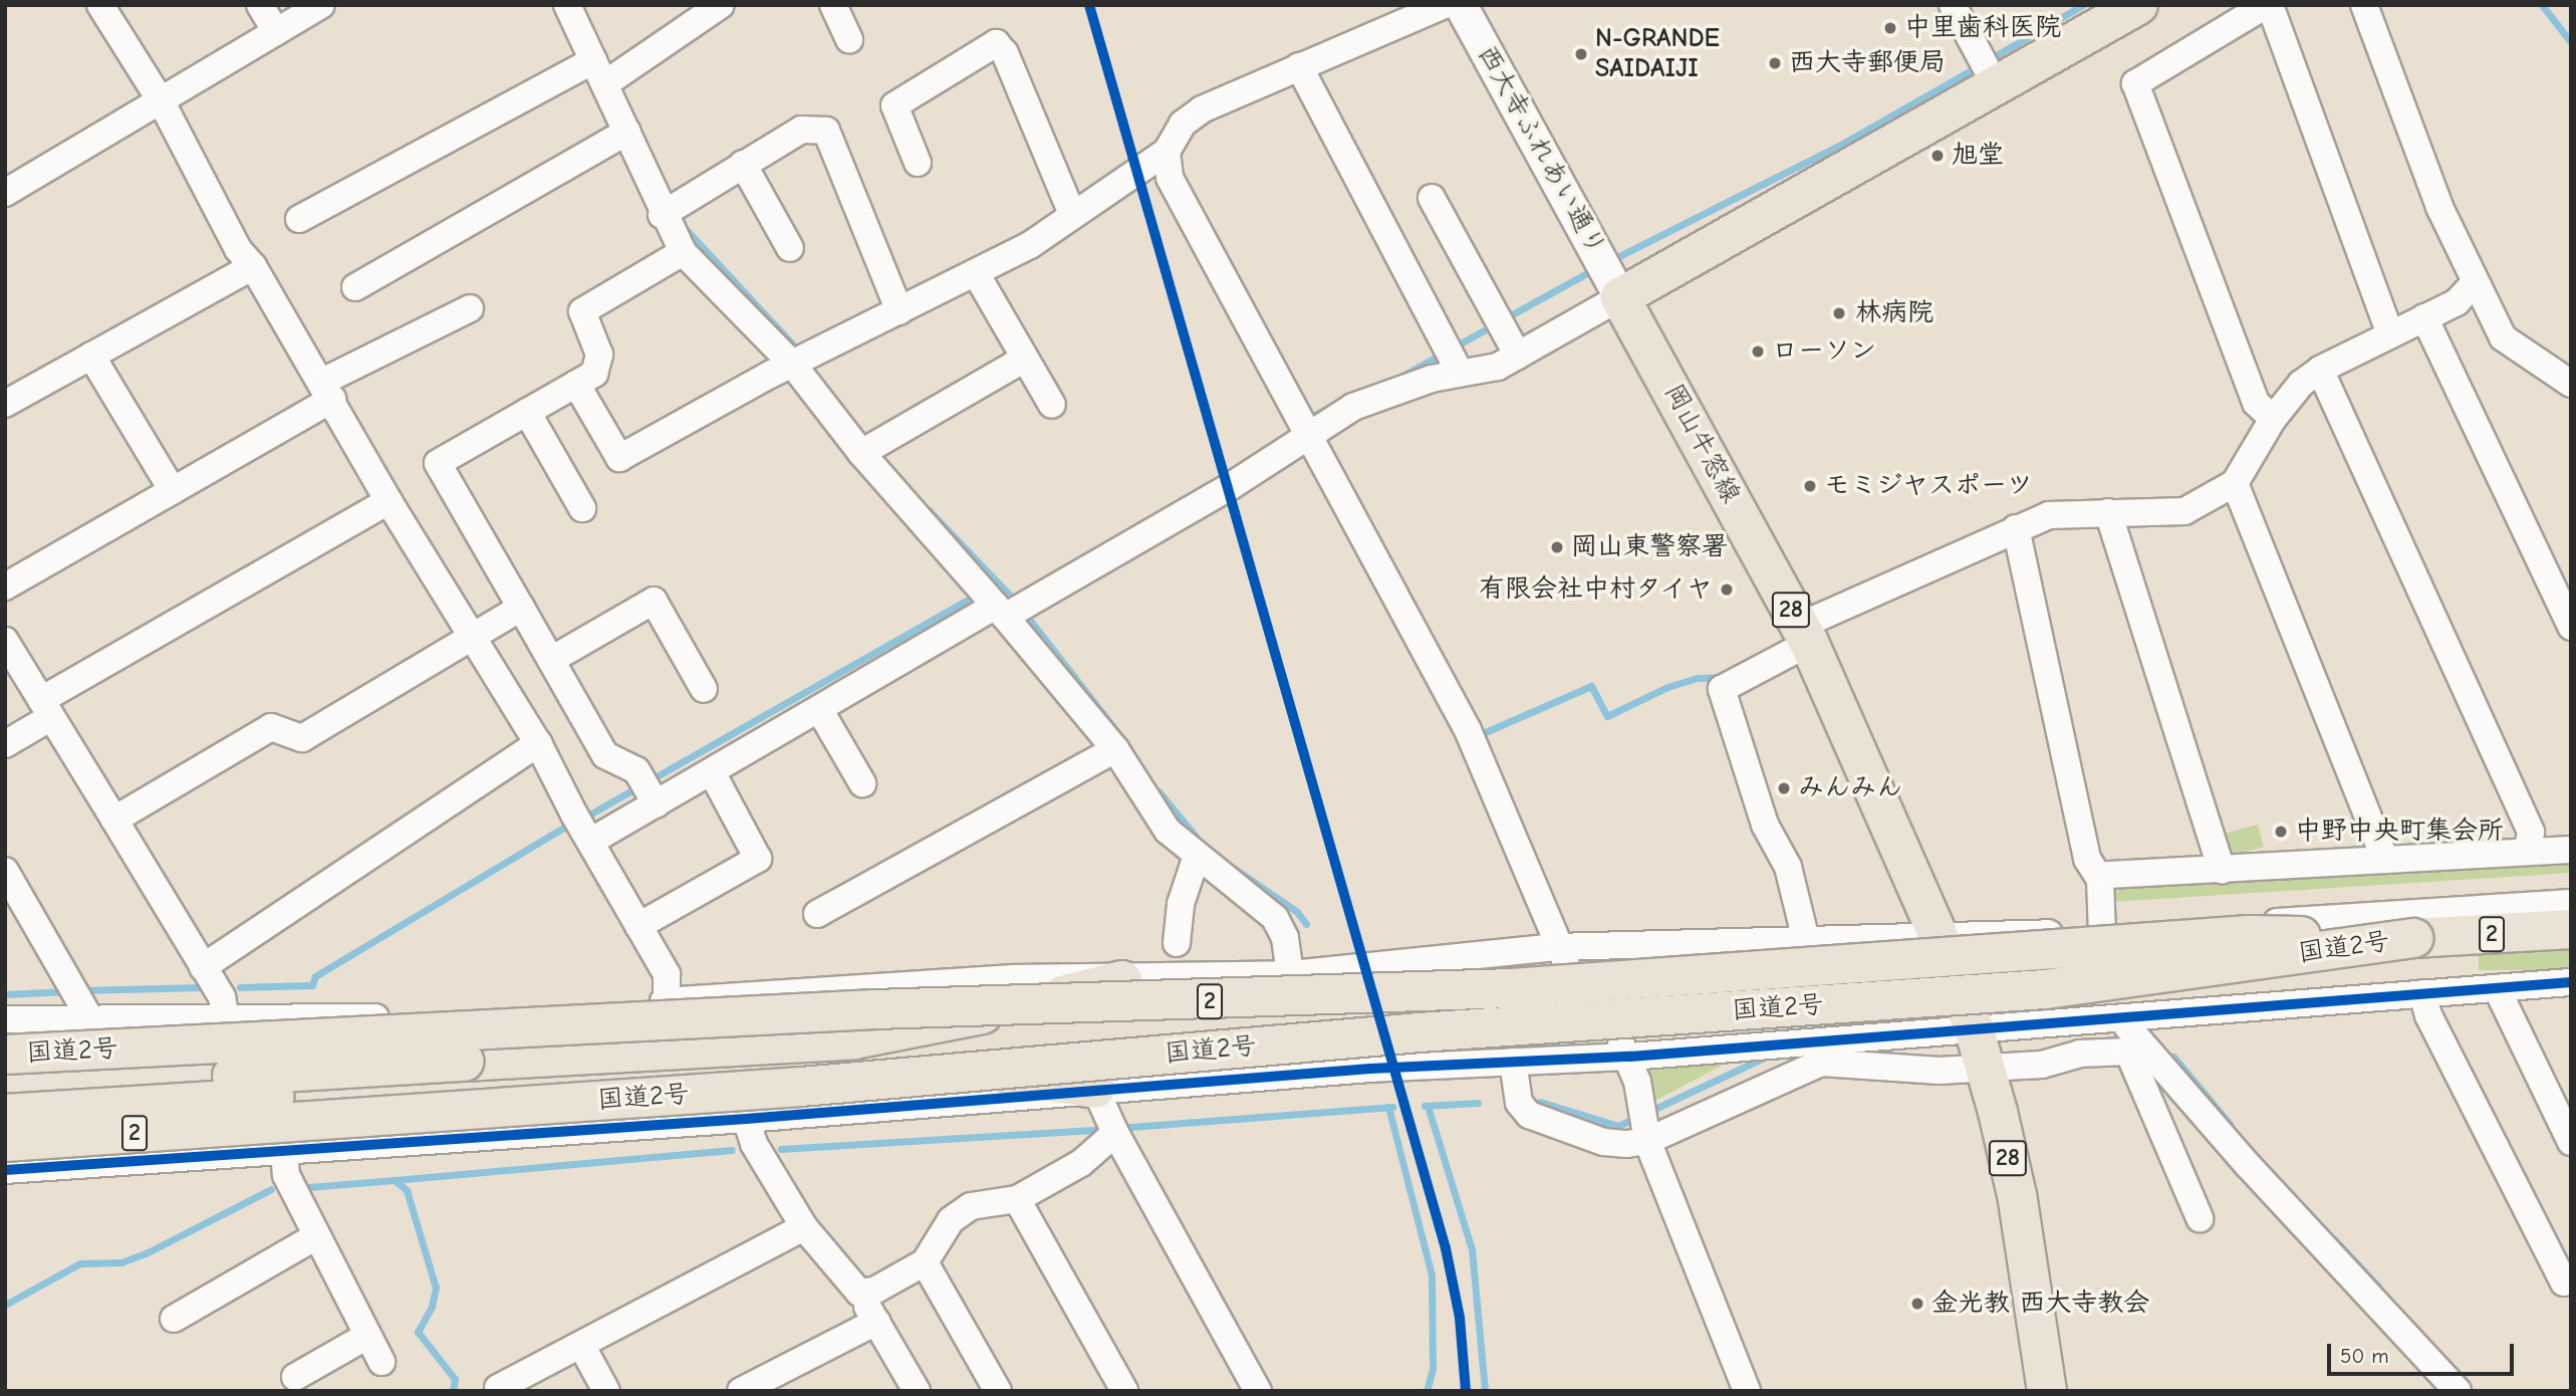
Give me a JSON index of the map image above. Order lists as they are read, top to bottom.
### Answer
{
  "streets": {
    "main road": [
      "岡山牛窓線",
      "28",
      "2",
      "国道2号"
    ],
    "street": ["西大寺ふれあい通り"]
  },
  "crossings": [
    ["西大寺ふれあい通り", "岡山牛窓線"]
  ],
  "places": [
    "中里歯科医院",
    "N-GRANDE SAIDAIJI",
    "西大寺郵便局",
    "旭堂",
    "林病院",
    "ローソン",
    "モミジヤスポーツ",
    "岡山東警察署",
    "有限会社中村タイヤ",
    "みんみん",
    "中野中央町集会所",
    "金光教 西大寺教会"
  ],
  "scale_bar": "50 m"
}
